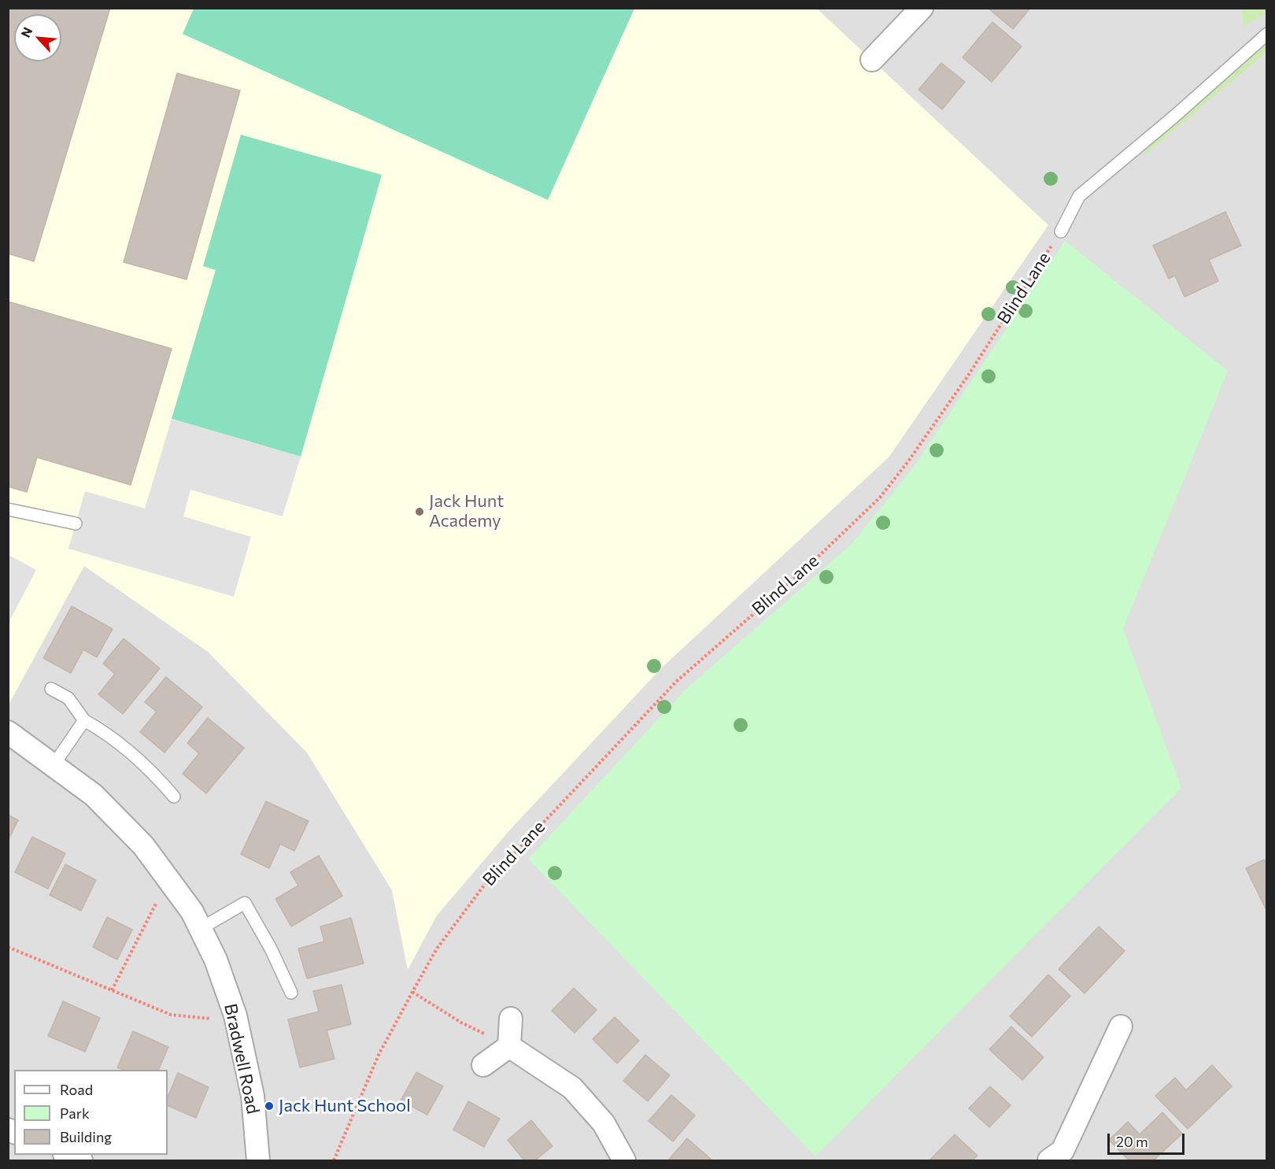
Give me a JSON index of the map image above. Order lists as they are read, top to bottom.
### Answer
{
  "streets": {
    "street": ["Bradwell Road"],
    "path": ["Blind Lane"]
  },
  "places": ["Jack Hunt Academy", "Jack Hunt School"],
  "legend": ["Road", "Park", "Building"],
  "scale_bar": "20 m",
  "north": "top left"
}
